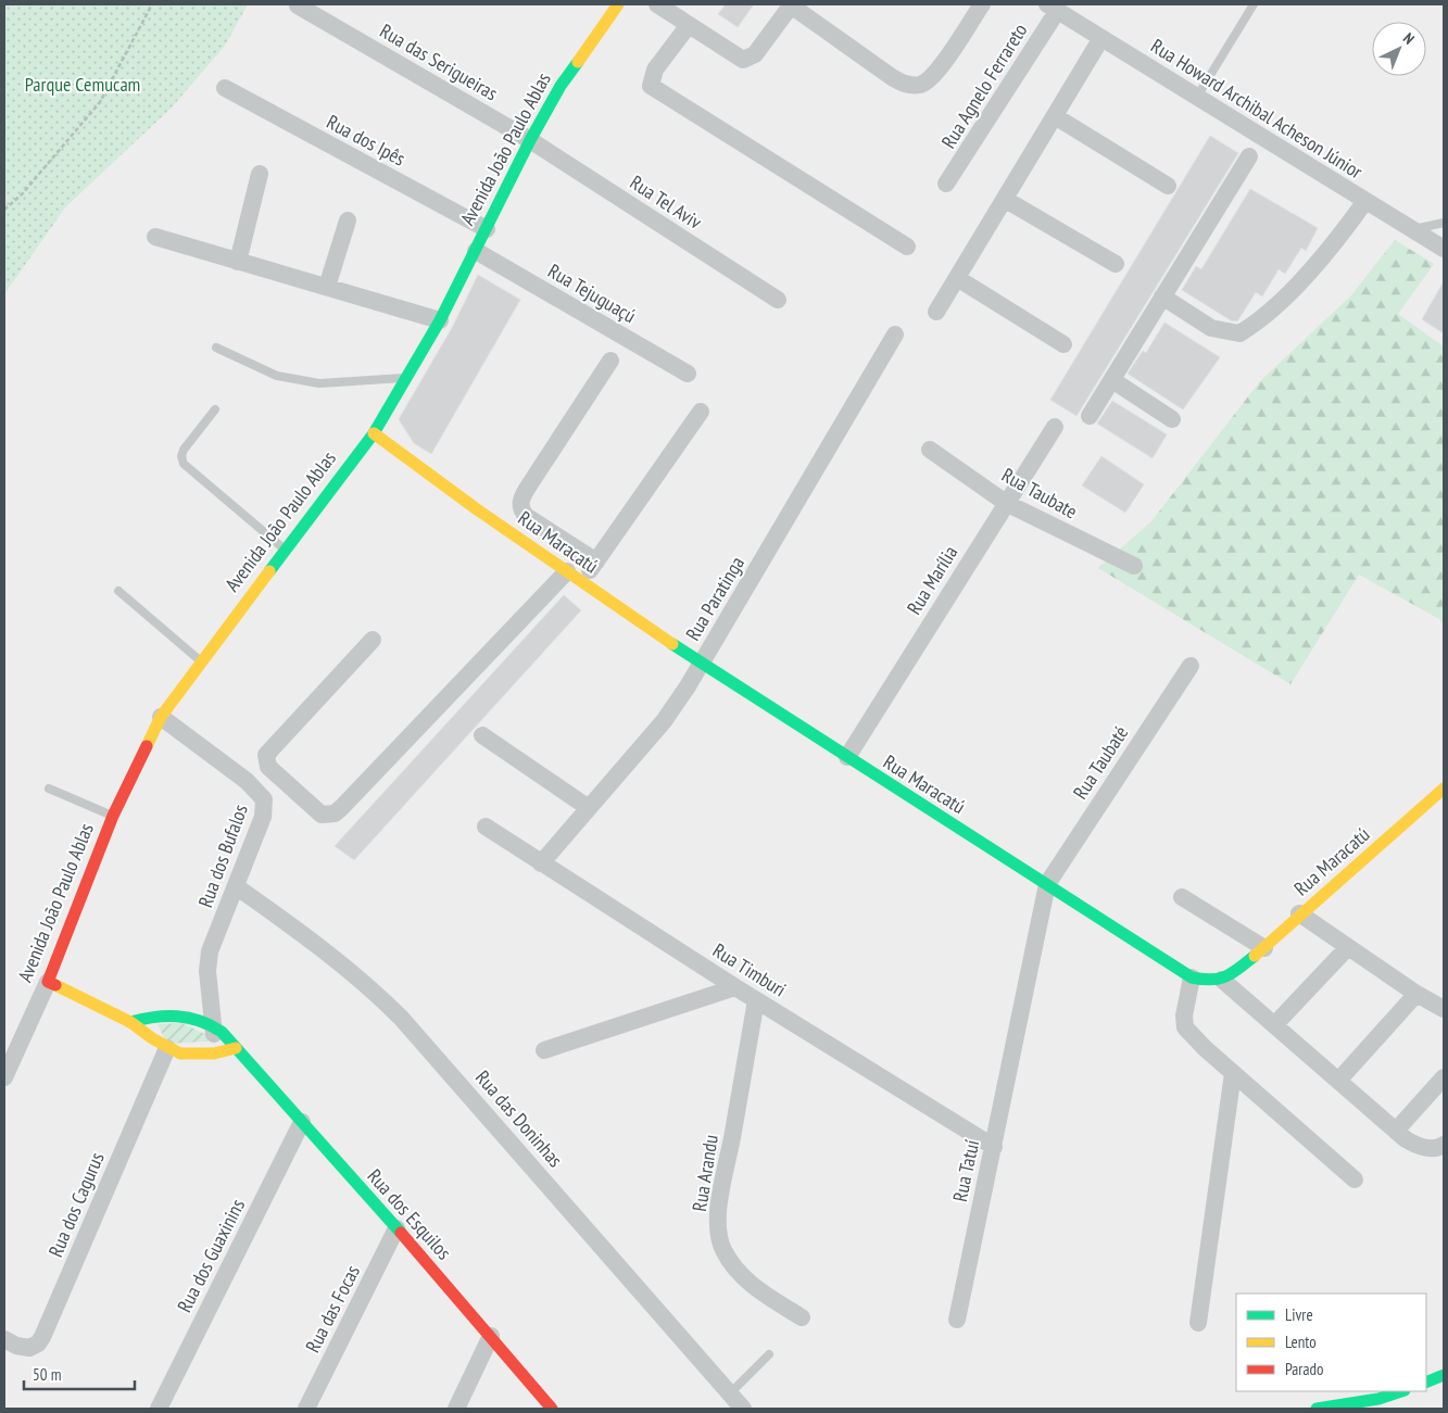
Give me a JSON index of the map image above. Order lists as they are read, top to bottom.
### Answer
{
  "streets": {
    "street": [
      "Rua das Serigueiras",
      "Rua Agnelo Ferrareto",
      "Rua Howard Archibal Acheson Júnior",
      "Rua dos Ipês",
      "Avenida João Paulo Ablas",
      "Rua Tel Aviv",
      "Rua Tejuguaçú",
      "Rua Taubate",
      "Rua Maracatú",
      "Rua Marília",
      "Rua Paratinga",
      "Rua Taubaté",
      "Rua dos Bufalos",
      "Rua Timburi",
      "Rua das Doninhas",
      "Rua Tatuí",
      "Rua Arandu",
      "Rua dos Cagurus",
      "Rua dos Esquilos",
      "Rua dos Guaxinins",
      "Rua das Focas"
    ]
  },
  "crossings": [
    ["Rua das Serigueiras", "Avenida João Paulo Ablas"],
    ["Rua das Serigueiras", "Rua Tel Aviv"],
    ["Rua Agnelo Ferrareto", "Rua Howard Archibal Acheson Júnior"],
    ["Rua dos Ipês", "Avenida João Paulo Ablas"],
    ["Avenida João Paulo Ablas", "Rua Tel Aviv"],
    ["Avenida João Paulo Ablas", "Rua Tejuguaçú"],
    ["Avenida João Paulo Ablas", "Rua Maracatú"],
    ["Avenida João Paulo Ablas", "Rua dos Bufalos"],
    ["Rua Taubate", "Rua Marília"],
    ["Rua Maracatú", "Rua Marília"],
    ["Rua Maracatú", "Rua Paratinga"],
    ["Rua Maracatú", "Rua Taubaté"],
    ["Rua Maracatú", "Rua Tatuí"],
    ["Rua Paratinga", "Rua Timburi"],
    ["Rua Taubaté", "Rua Tatuí"],
    ["Rua dos Bufalos", "Rua das Doninhas"],
    ["Rua dos Bufalos", "Rua dos Esquilos"],
    ["Rua Timburi", "Rua Tatuí"],
    ["Rua Timburi", "Rua Arandu"],
    ["Rua dos Esquilos", "Rua dos Guaxinins"],
    ["Rua dos Esquilos", "Rua das Focas"]
  ],
  "parks": ["Parque Cemucam"],
  "legend": ["Livre", "Lento", "Parado"],
  "scale_bar": "50 m",
  "north": "top right"
}
